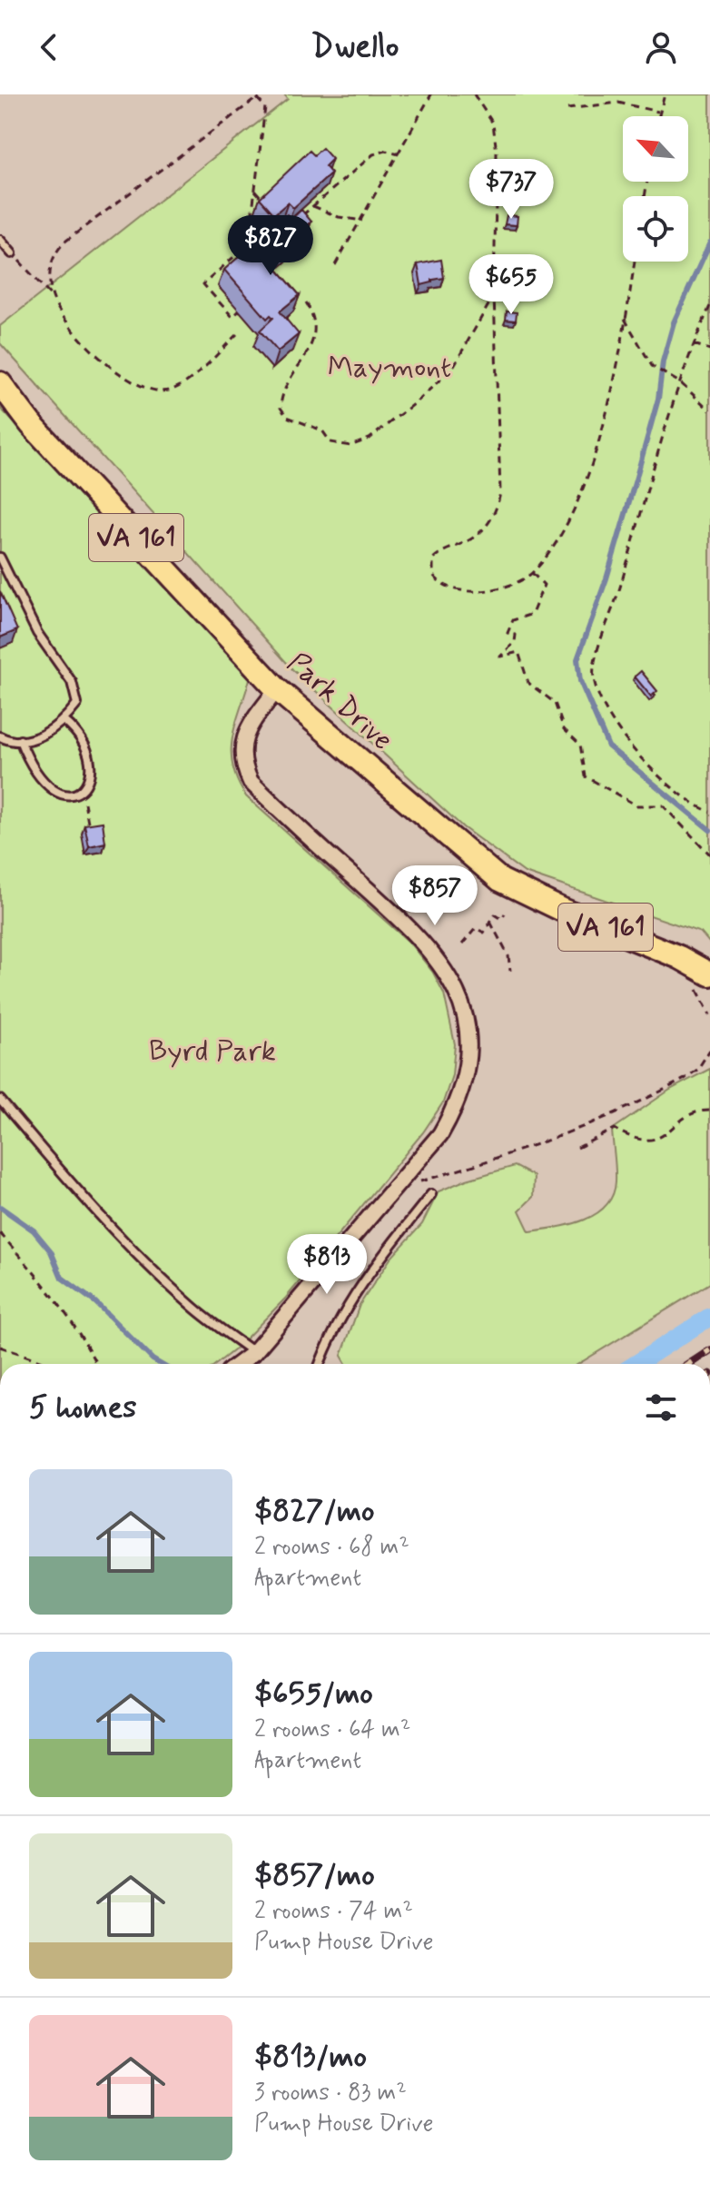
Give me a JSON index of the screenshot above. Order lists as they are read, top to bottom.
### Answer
{
  "streets": {
    "main road": ["VA 161", "Park Drive"]
  },
  "parks": ["Maymont", "Byrd Park"],
  "north": "top left",
  "page": {
    "header": "Dwello",
    "price": [
      "$737",
      "$827",
      "$655",
      "$857",
      "$813"
    ],
    "heading": "5 homes",
    "list": [
      {
        "name": "$827/mo",
        "note": "2 rooms · 68 m² · Apartment"
      },
      {
        "name": "$655/mo",
        "note": "2 rooms · 64 m² · Apartment"
      },
      {
        "name": "$857/mo",
        "note": "2 rooms · 74 m² · Pump House Drive"
      },
      {
        "name": "$813/mo",
        "note": "3 rooms · 83 m² · Pump House Drive"
      }
    ]
  }
}
